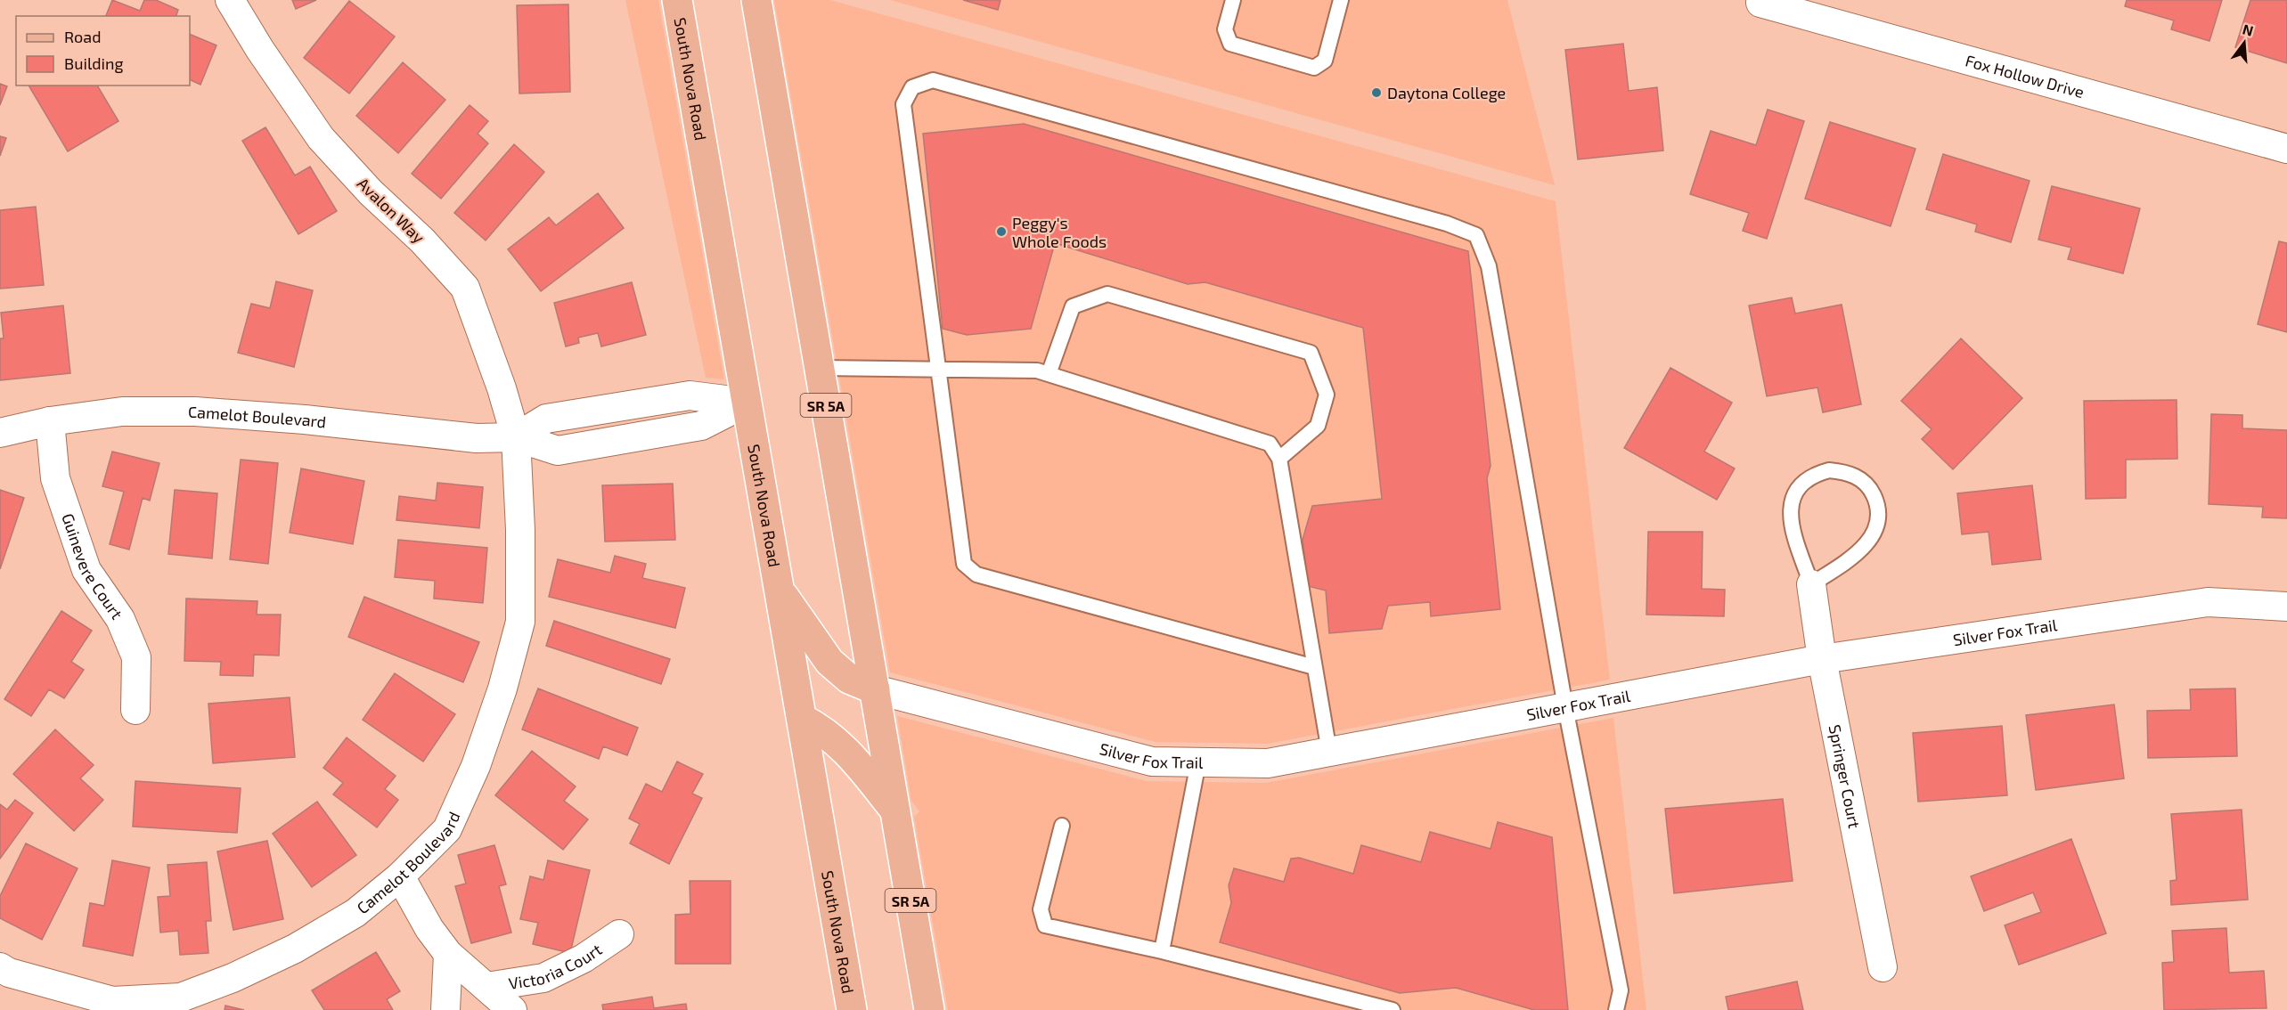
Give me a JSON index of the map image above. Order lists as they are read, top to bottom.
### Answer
{
  "streets": {
    "main road": ["South Nova Road", "SR 5A"],
    "street": [
      "Fox Hollow Drive",
      "Avalon Way",
      "Camelot Boulevard",
      "Guinevere Court",
      "Silver Fox Trail",
      "Springer Court",
      "Victoria Court"
    ]
  },
  "crossings": [
    ["South Nova Road", "Camelot Boulevard"],
    ["Avalon Way", "Camelot Boulevard"],
    ["SR 5A", "Silver Fox Trail"],
    ["Camelot Boulevard", "Guinevere Court"],
    ["Camelot Boulevard", "Victoria Court"],
    ["Silver Fox Trail", "Springer Court"]
  ],
  "places": ["Daytona College", "Peggy's Whole Foods"],
  "legend": ["Road", "Building"],
  "north": "top"
}
